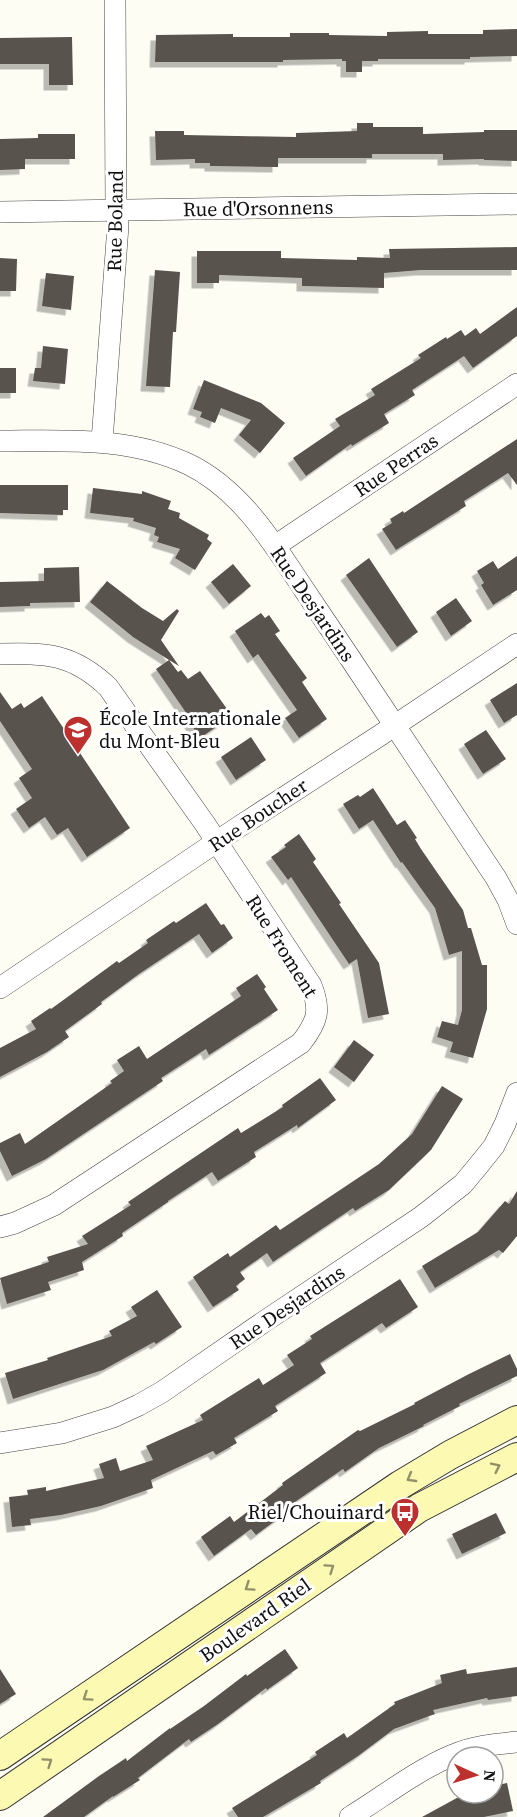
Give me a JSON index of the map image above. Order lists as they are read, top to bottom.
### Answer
{
  "streets": {
    "street": [
      "Rue d'Orsonnens",
      "Rue Boland",
      "Rue Perras",
      "Rue Desjardins",
      "Rue Boucher",
      "Rue Froment",
      "Boulevard Riel"
    ]
  },
  "crossings": [
    ["Rue d'Orsonnens", "Rue Boland"],
    ["Rue Boland", "Rue Desjardins"],
    ["Rue Perras", "Rue Desjardins"],
    ["Rue Desjardins", "Rue Boucher"],
    ["Rue Boucher", "Rue Froment"]
  ],
  "places": {
    "school or university": ["École Internationale du Mont-Bleu"],
    "bus stop": ["Riel/Chouinard"]
  },
  "north": "right"
}
